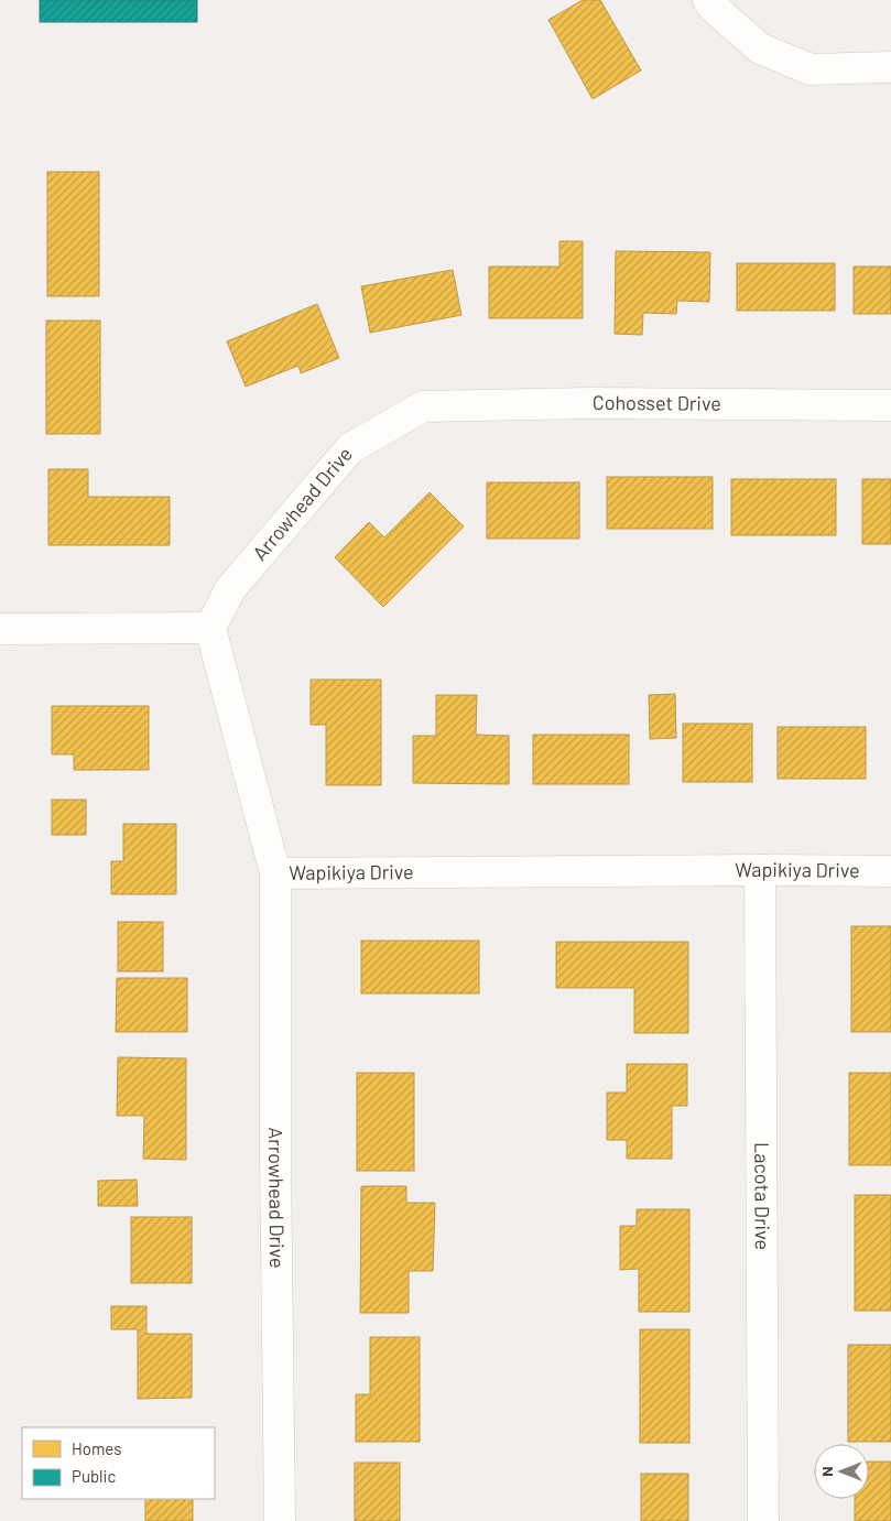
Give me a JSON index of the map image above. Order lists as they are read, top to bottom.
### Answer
{
  "streets": {
    "street": [
      "Cohosset Drive",
      "Arrowhead Drive",
      "Wapikiya Drive",
      "Lacota Drive"
    ]
  },
  "crossings": [
    ["Cohosset Drive", "Arrowhead Drive"],
    ["Arrowhead Drive", "Wapikiya Drive"],
    ["Wapikiya Drive", "Lacota Drive"]
  ],
  "legend": ["Homes", "Public"],
  "north": "left"
}
